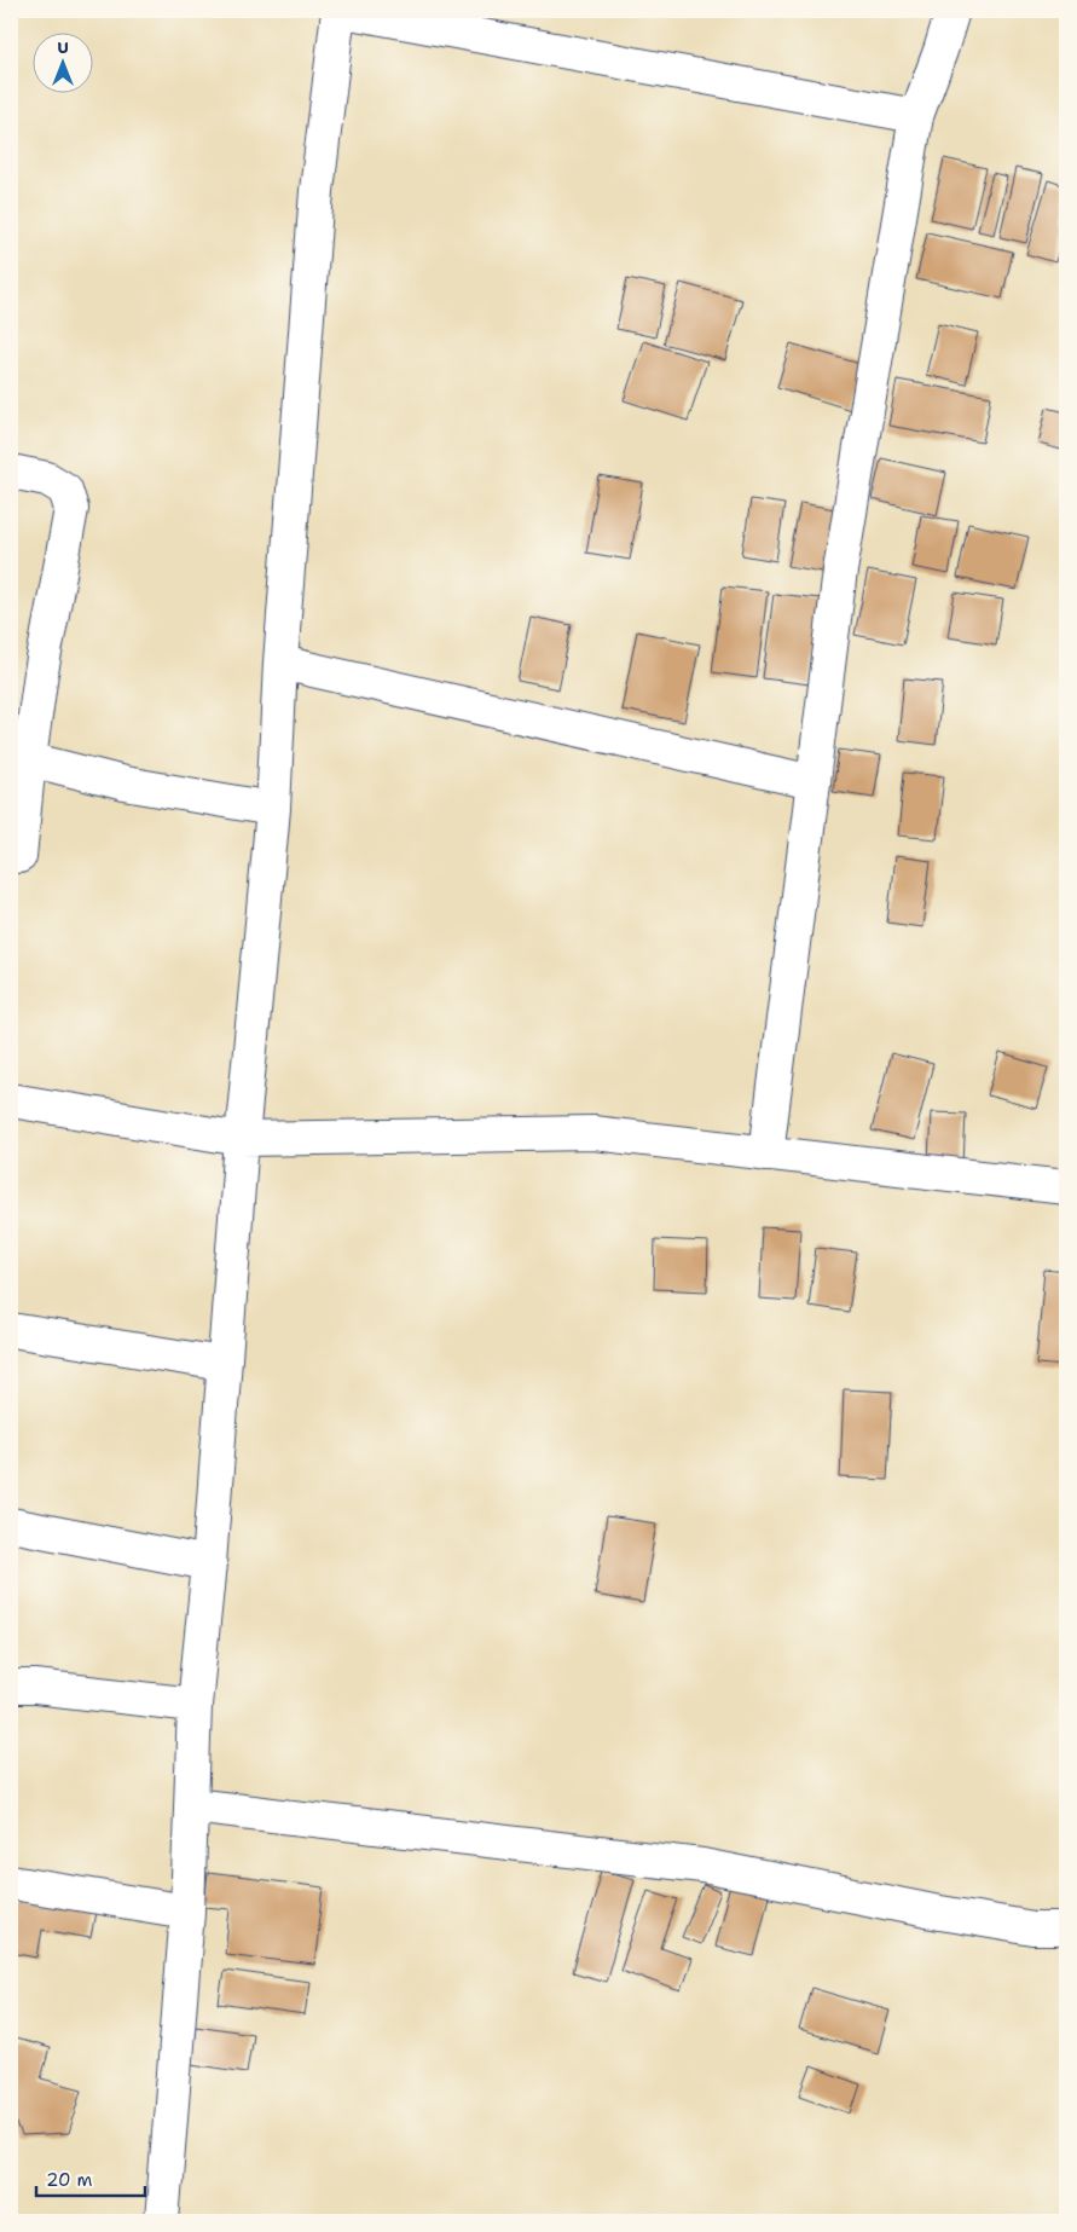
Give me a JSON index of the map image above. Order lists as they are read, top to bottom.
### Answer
{
  "scale_bar": "20 m",
  "north": "top"
}
